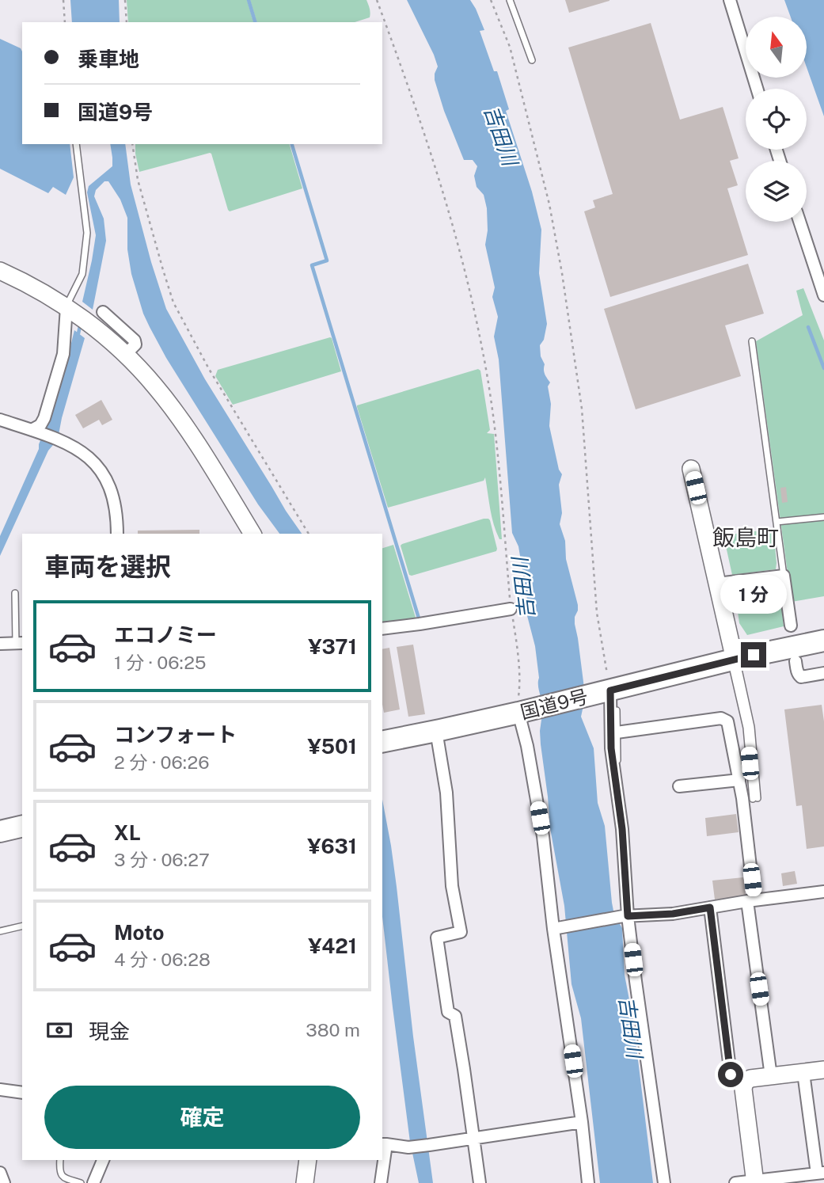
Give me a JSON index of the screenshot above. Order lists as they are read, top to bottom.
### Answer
{
  "streets": {
    "highway": ["国道9号"]
  },
  "districts": ["飯島町"],
  "water": ["吉田川"],
  "north": "top",
  "page": {
    "banner": ["乗車地", "国道9号"],
    "heading": "車両を選択",
    "bubble": "1 分",
    "list": [
      {
        "name": "エコノミー",
        "note": "1 分 · 06:25",
        "value": "¥371"
      },
      {
        "name": "コンフォート",
        "note": "2 分 · 06:26",
        "value": "¥501"
      },
      {
        "name": "XL",
        "note": "3 分 · 06:27",
        "value": "¥631"
      },
      {
        "name": "Moto",
        "note": "4 分 · 06:28",
        "value": "¥421"
      }
    ],
    "pay": ["現金", "380 m"],
    "buttons": "確定"
  }
}
